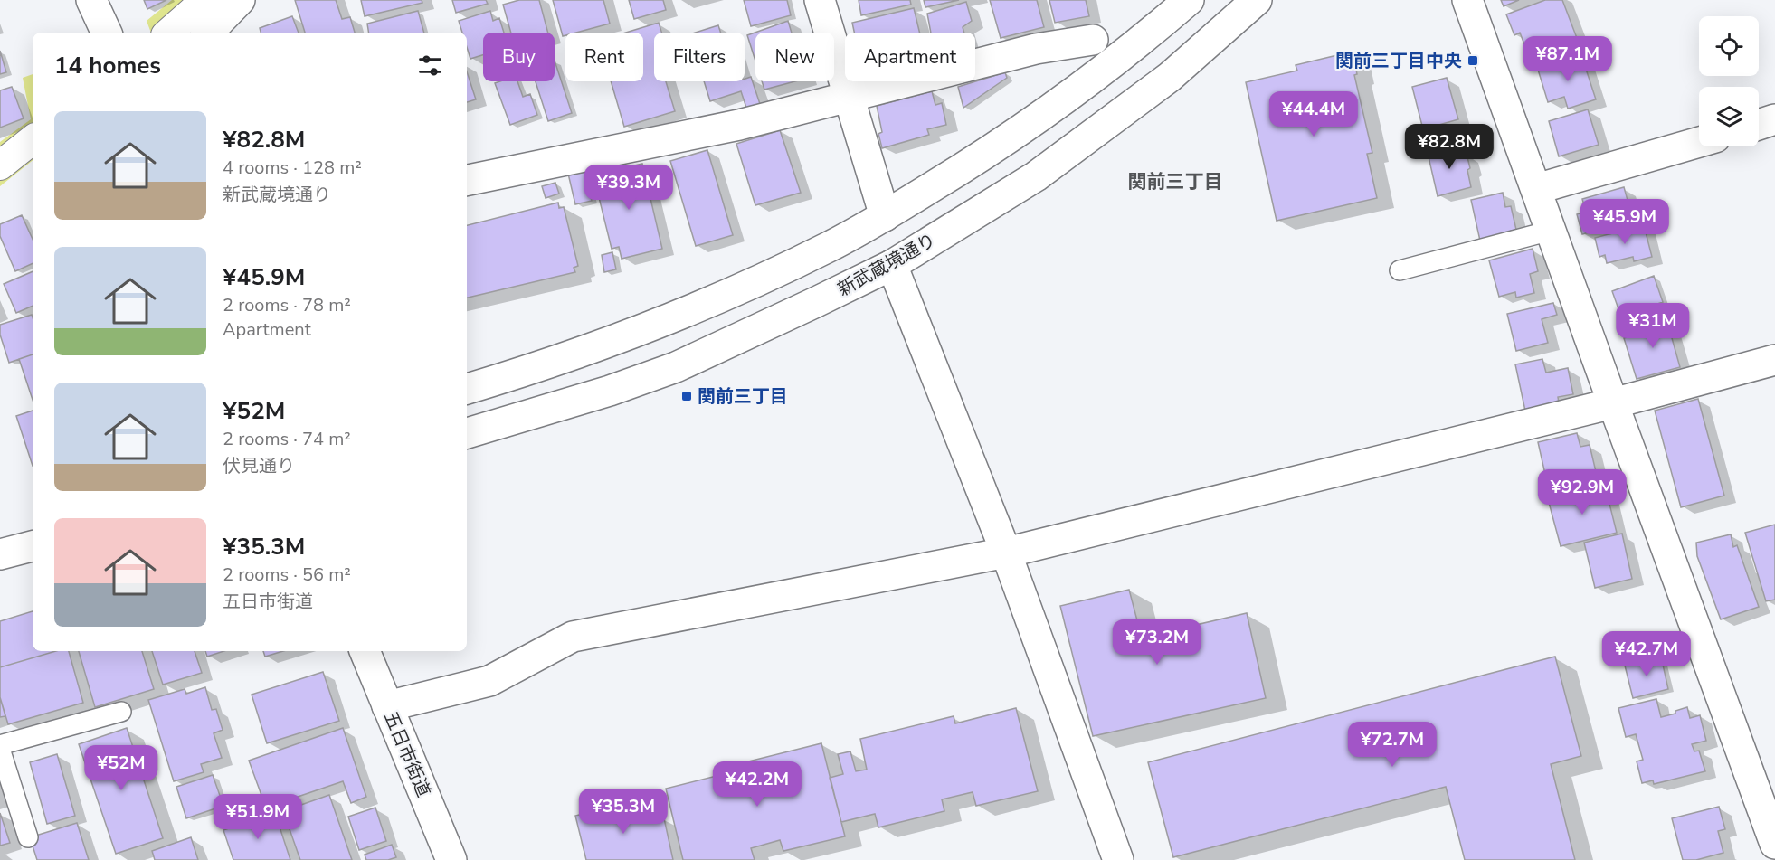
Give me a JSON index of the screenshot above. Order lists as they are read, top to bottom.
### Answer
{
  "streets": {
    "street": ["新武蔵境通り", "五日市街道"]
  },
  "districts": ["関前三丁目"],
  "places": {
    "transit": ["関前三丁目中央", "関前三丁目"]
  },
  "page": {
    "chip": [
      "Buy",
      "Rent",
      "Filters",
      "New",
      "Apartment"
    ],
    "heading": "14 homes",
    "price": [
      "¥87.1M",
      "¥44.4M",
      "¥82.8M",
      "¥39.3M",
      "¥45.9M",
      "¥31M",
      "¥92.9M",
      "¥73.2M",
      "¥42.7M",
      "¥72.7M",
      "¥52M",
      "¥42.2M",
      "¥35.3M",
      "¥51.9M"
    ],
    "list": [
      {
        "name": "¥82.8M",
        "note": "4 rooms · 128 m² · 新武蔵境通り"
      },
      {
        "name": "¥45.9M",
        "note": "2 rooms · 78 m² · Apartment"
      },
      {
        "name": "¥52M",
        "note": "2 rooms · 74 m² · 伏見通り"
      },
      {
        "name": "¥35.3M",
        "note": "2 rooms · 56 m² · 五日市街道"
      }
    ]
  }
}
